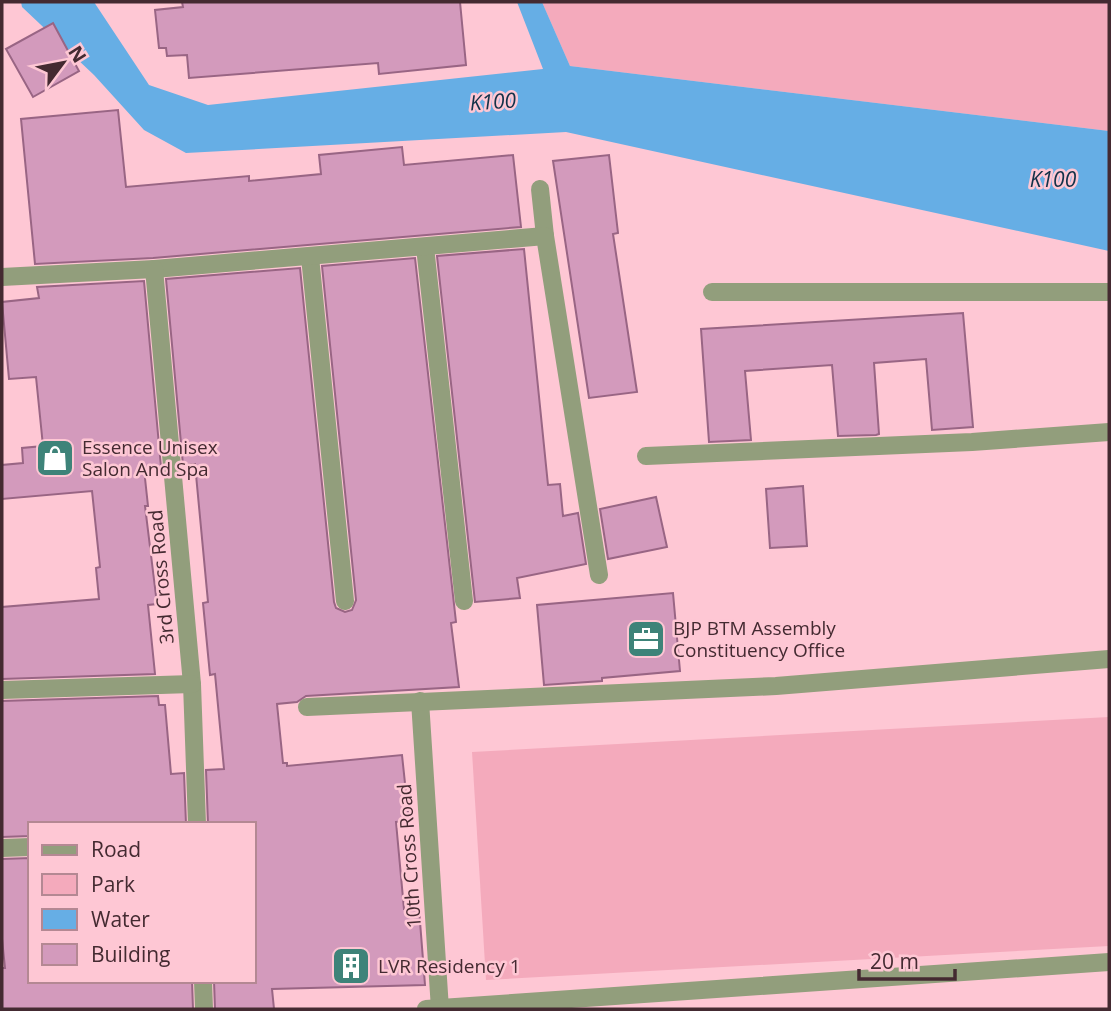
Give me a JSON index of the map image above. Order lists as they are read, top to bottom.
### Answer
{
  "streets": {
    "street": ["3rd Cross Road", "10th Cross Road"]
  },
  "water": ["K100"],
  "places": {
    "shop": ["Essence Unisex Salon And Spa"],
    "office": ["BJP BTM Assembly Constituency Office"],
    "building": ["LVR Residency 1"]
  },
  "legend": [
    "Road",
    "Park",
    "Water",
    "Building"
  ],
  "scale_bar": "20 m",
  "north": "top right"
}
